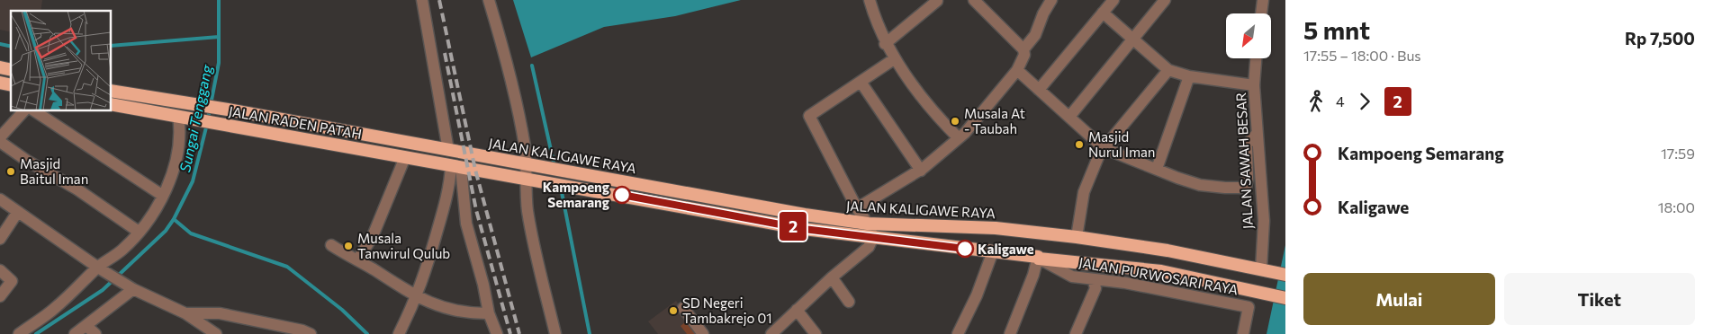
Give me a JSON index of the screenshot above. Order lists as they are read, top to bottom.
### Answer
{
  "streets": {
    "highway": ["JALAN RADEN PATAH", "JALAN KALIGAWE RAYA"],
    "street": ["JALAN SAWAH BESAR", "JALAN PURWOSARI RAYA"]
  },
  "crossings": [
    ["JALAN RADEN PATAH", "JALAN KALIGAWE RAYA"],
    ["JALAN KALIGAWE RAYA", "JALAN SAWAH BESAR"],
    ["JALAN KALIGAWE RAYA", "JALAN PURWOSARI RAYA"]
  ],
  "water": ["Sungai Tenggang"],
  "places": [
    "Musala At - Taubah",
    "Masjid Nurul Iman",
    "Masjid Baitul Iman",
    "Kampoeng Semarang",
    "Musala Tanwirul Qulub",
    "Kaligawe",
    "SD Negeri Tambakrejo 01"
  ],
  "lines": ["bus line 2"],
  "north": "bottom left",
  "page": {
    "on_map": "2",
    "heading": ["5 mnt", "17:55 – 18:00 · Bus", "Rp 7,500"],
    "legs": ["4", "2"],
    "list": [
      {
        "name": "Kampoeng Semarang",
        "value": "17:59"
      },
      {
        "name": "Kaligawe",
        "value": "18:00"
      }
    ],
    "buttons": ["Mulai", "Tiket"]
  }
}
